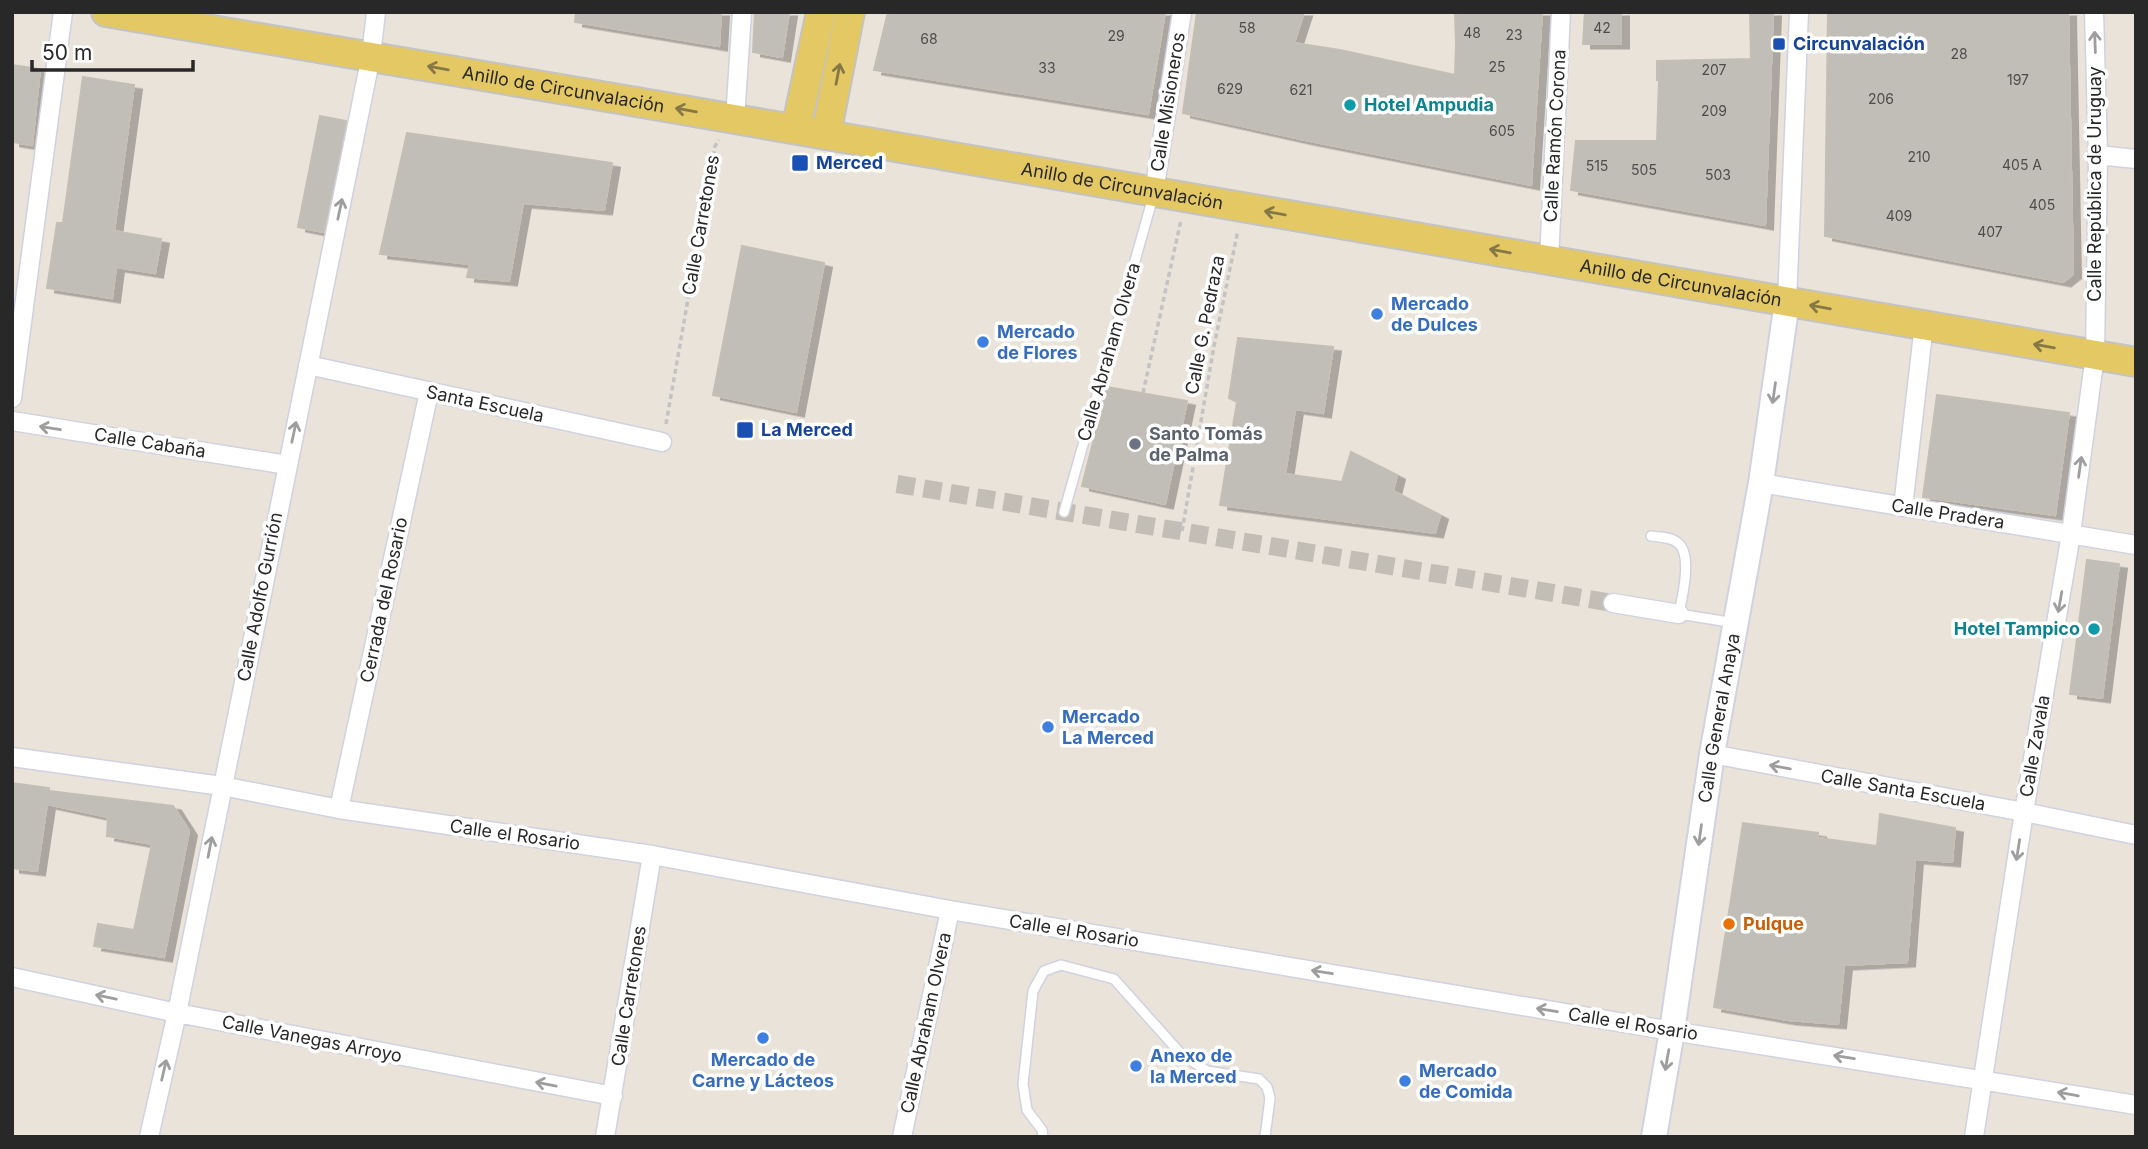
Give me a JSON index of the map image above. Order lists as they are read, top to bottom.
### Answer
{
  "streets": {
    "main road": ["Anillo de Circunvalación"],
    "street": [
      "Calle Misioneros",
      "Calle Ramón Corona",
      "Calle República de Uruguay",
      "Calle Carretones",
      "Calle Abraham Olvera",
      "Santa Escuela",
      "Calle Cabaña",
      "Calle Pradera",
      "Calle Adolfo Gurrión",
      "Cerrada del Rosario",
      "Calle General Anaya",
      "Calle Zavala",
      "Calle Santa Escuela",
      "Calle el Rosario",
      "Calle Vanegas Arroyo"
    ],
    "path": ["Calle G. Pedraza"]
  },
  "crossings": [
    ["Anillo de Circunvalación", "Calle Misioneros"],
    ["Anillo de Circunvalación", "Calle Ramón Corona"],
    ["Anillo de Circunvalación", "Calle República de Uruguay"],
    ["Anillo de Circunvalación", "Calle Carretones"],
    ["Anillo de Circunvalación", "Calle G. Pedraza"],
    ["Anillo de Circunvalación", "Calle Abraham Olvera"],
    ["Anillo de Circunvalación", "Calle Adolfo Gurrión"],
    ["Anillo de Circunvalación", "Calle General Anaya"],
    ["Anillo de Circunvalación", "Calle Zavala"],
    ["Calle Misioneros", "Calle Abraham Olvera"],
    ["Calle República de Uruguay", "Calle Zavala"],
    ["Calle Carretones", "Santa Escuela"],
    ["Calle Carretones", "Calle el Rosario"],
    ["Calle Carretones", "Calle Vanegas Arroyo"],
    ["Calle Abraham Olvera", "Calle el Rosario"],
    ["Santa Escuela", "Calle Adolfo Gurrión"],
    ["Santa Escuela", "Cerrada del Rosario"],
    ["Calle Cabaña", "Calle Adolfo Gurrión"],
    ["Calle Pradera", "Calle General Anaya"],
    ["Calle Pradera", "Calle Zavala"],
    ["Calle Adolfo Gurrión", "Calle el Rosario"],
    ["Calle Adolfo Gurrión", "Calle Vanegas Arroyo"],
    ["Cerrada del Rosario", "Calle el Rosario"],
    ["Calle General Anaya", "Calle Santa Escuela"],
    ["Calle General Anaya", "Calle el Rosario"],
    ["Calle Zavala", "Calle Santa Escuela"],
    ["Calle Zavala", "Calle el Rosario"]
  ],
  "one_way": [
    "Anillo de Circunvalación",
    "Calle República de Uruguay",
    "Calle Cabaña",
    "Calle Adolfo Gurrión",
    "Calle Santa Escuela",
    "Calle el Rosario",
    "Calle Vanegas Arroyo"
  ],
  "places": {
    "transit": ["Circunvalación", "Merced", "La Merced"],
    "other": [
      "Hotel Ampudia",
      "Mercado de Dulces",
      "Mercado de Flores",
      "Santo Tomás de Palma",
      "Hotel Tampico",
      "Mercado La Merced",
      "Pulque",
      "Mercado de Carne y Lácteos",
      "Anexo de la Merced",
      "Mercado de Comida"
    ]
  },
  "house_numbers": [
    "58",
    "42",
    "48",
    "23",
    "29",
    "68",
    "28",
    "25",
    "33",
    "207",
    "197",
    "629",
    "621",
    "206",
    "209",
    "605",
    "210",
    "405 A",
    "515",
    "505",
    "503",
    "405",
    "409",
    "407"
  ],
  "scale_bar": "50 m"
}
